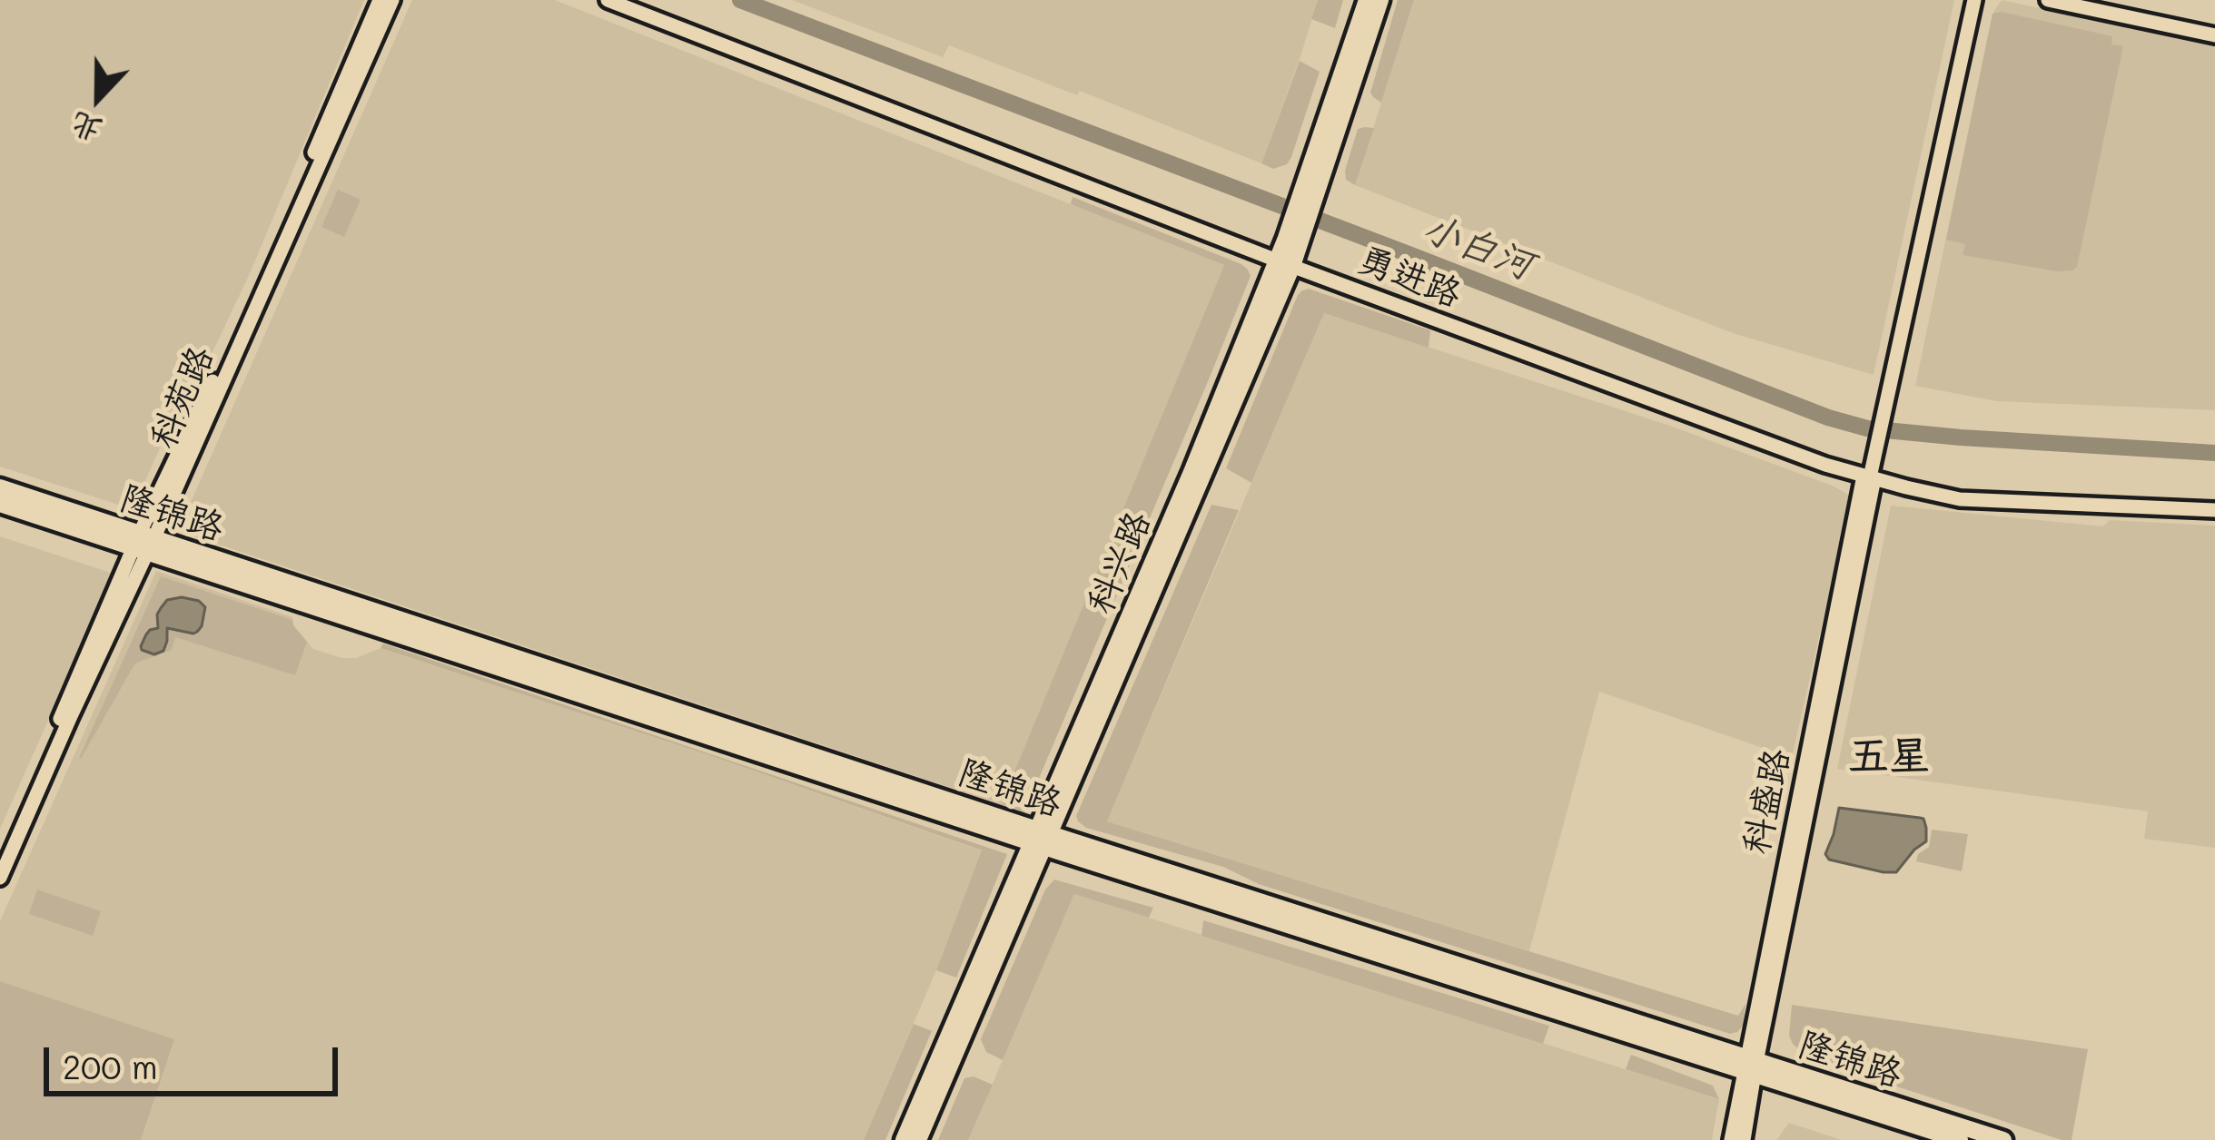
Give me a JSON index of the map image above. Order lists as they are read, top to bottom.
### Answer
{
  "streets": {
    "main road": ["隆锦路", "科兴路"],
    "street": ["勇进路", "科苑路", "科盛路"]
  },
  "crossings": [
    ["勇进路", "科兴路"],
    ["勇进路", "科盛路"],
    ["科苑路", "隆锦路"],
    ["隆锦路", "科兴路"],
    ["隆锦路", "科盛路"]
  ],
  "districts": ["五星"],
  "water": ["小白河"],
  "scale_bar": "200 m",
  "north": "bottom"
}
